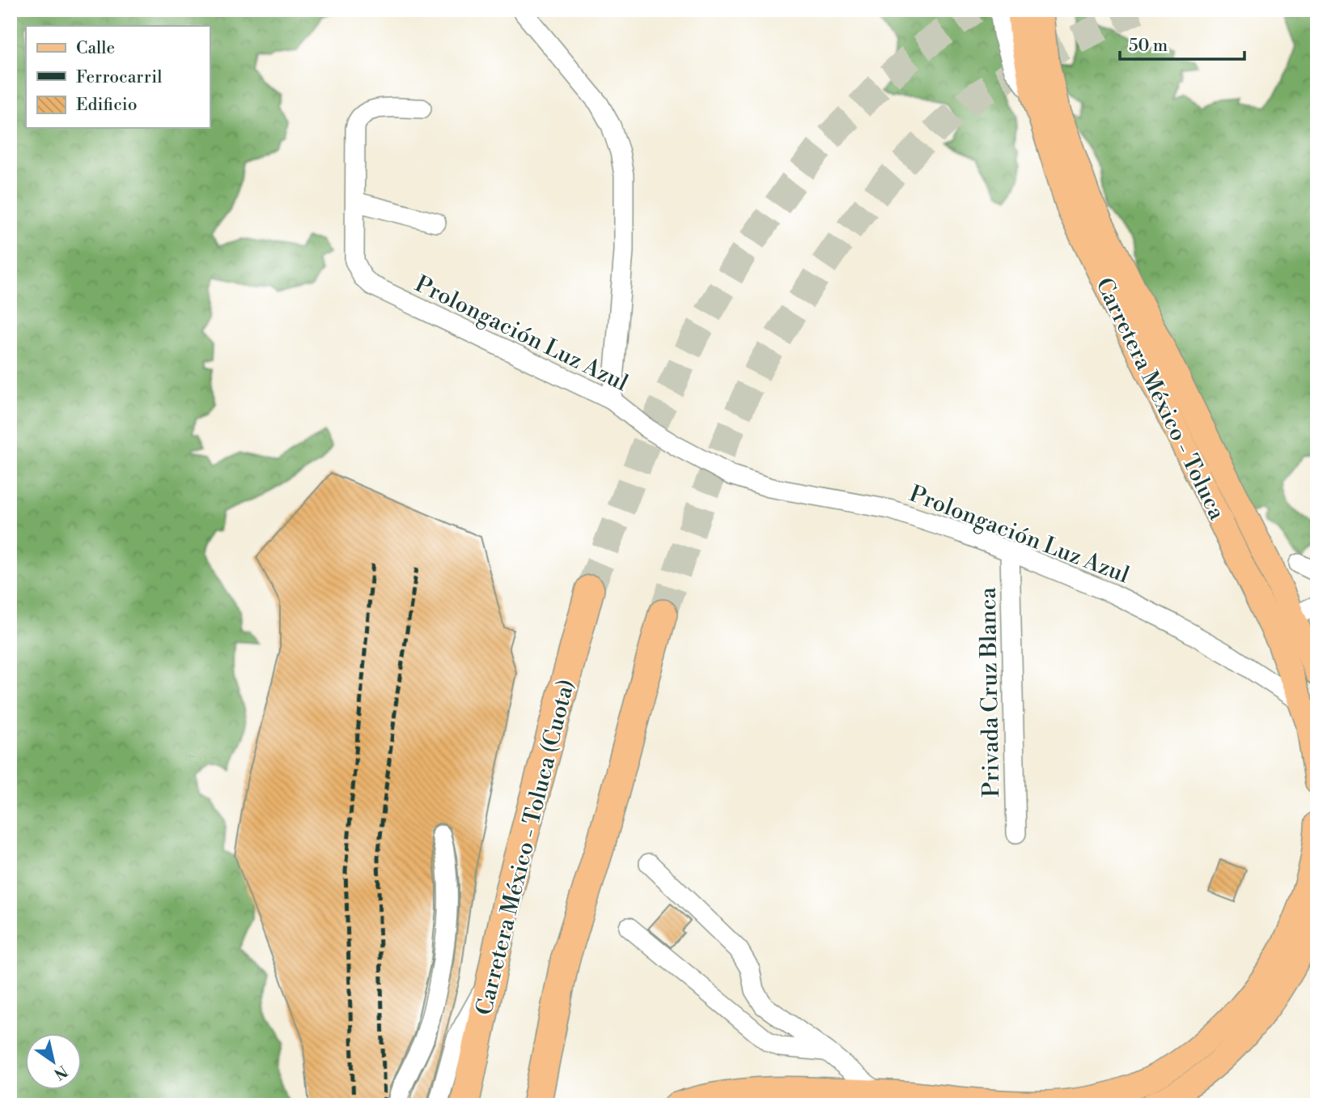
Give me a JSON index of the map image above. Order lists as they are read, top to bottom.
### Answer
{
  "streets": {
    "highway": ["Carretera México - Toluca (Cuota)"],
    "main road": ["Carretera México - Toluca"],
    "street": ["Prolongación Luz Azul", "Privada Cruz Blanca"]
  },
  "crossings": [
    ["Prolongación Luz Azul", "Carretera México - Toluca"],
    ["Prolongación Luz Azul", "Privada Cruz Blanca"]
  ],
  "legend": ["Calle", "Ferrocarril", "Edificio"],
  "scale_bar": "50 m",
  "north": "bottom right"
}
